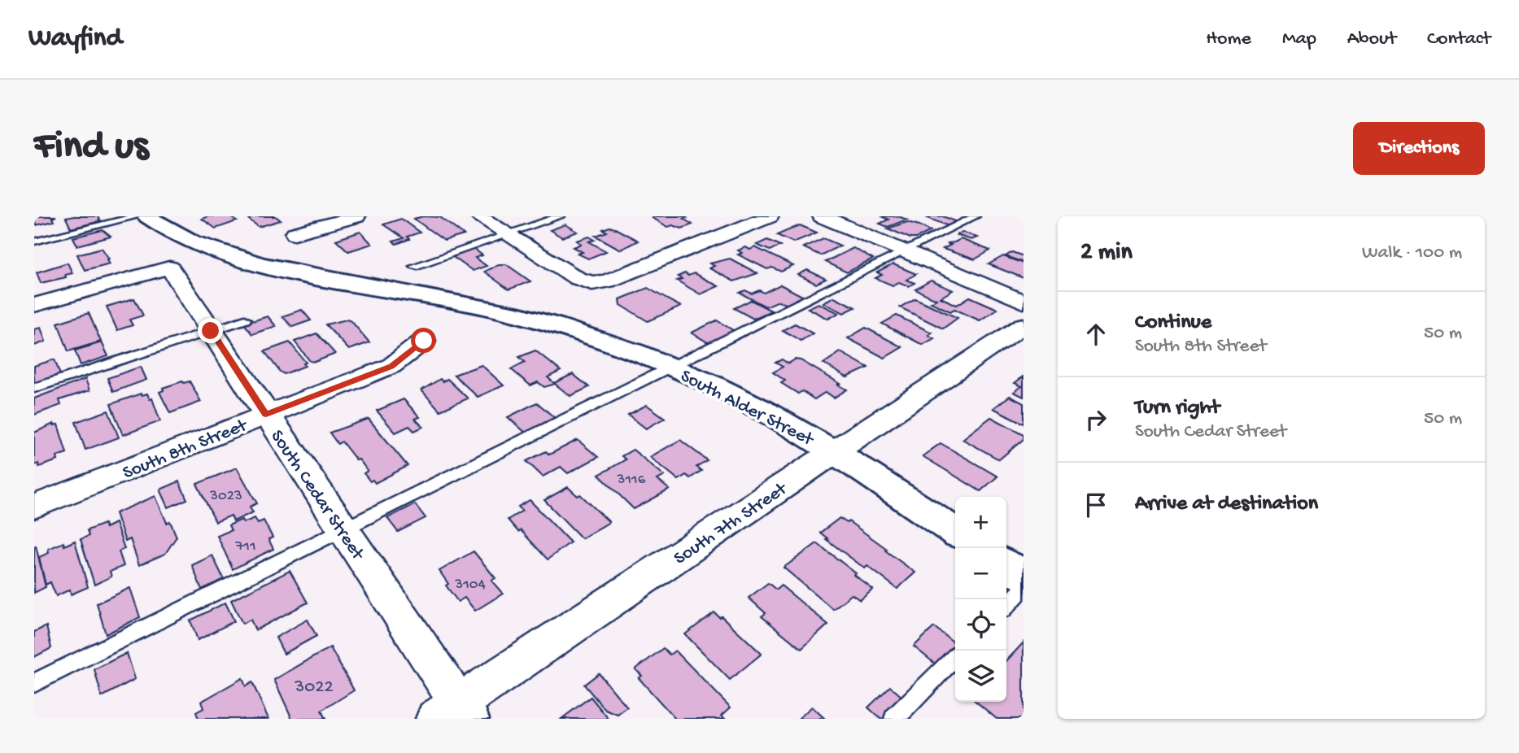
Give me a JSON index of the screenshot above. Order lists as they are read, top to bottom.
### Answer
{
  "streets": {
    "main road": ["South Alder Street"],
    "street": ["South 8th Street", "South Cedar Street", "South 7th Street"]
  },
  "crossings": [
    ["South Alder Street", "South 7th Street"],
    ["South 8th Street", "South Cedar Street"],
    ["South Cedar Street", "South 7th Street"]
  ],
  "house_numbers": [
    "3116",
    "3023",
    "711",
    "3104",
    "3022"
  ],
  "page": {
    "header": "Wayfind",
    "nav": [
      "Home",
      "Map",
      "About",
      "Contact"
    ],
    "buttons": "Directions",
    "title": "Find us",
    "heading": ["2 min", "Walk · 100 m"],
    "list": [
      ["Continue", "South 8th Street", "50 m"],
      ["Turn right", "South Cedar Street", "50 m"],
      "Arrive at destination"
    ],
    "map_buttons": ["+", "−"]
  }
}
